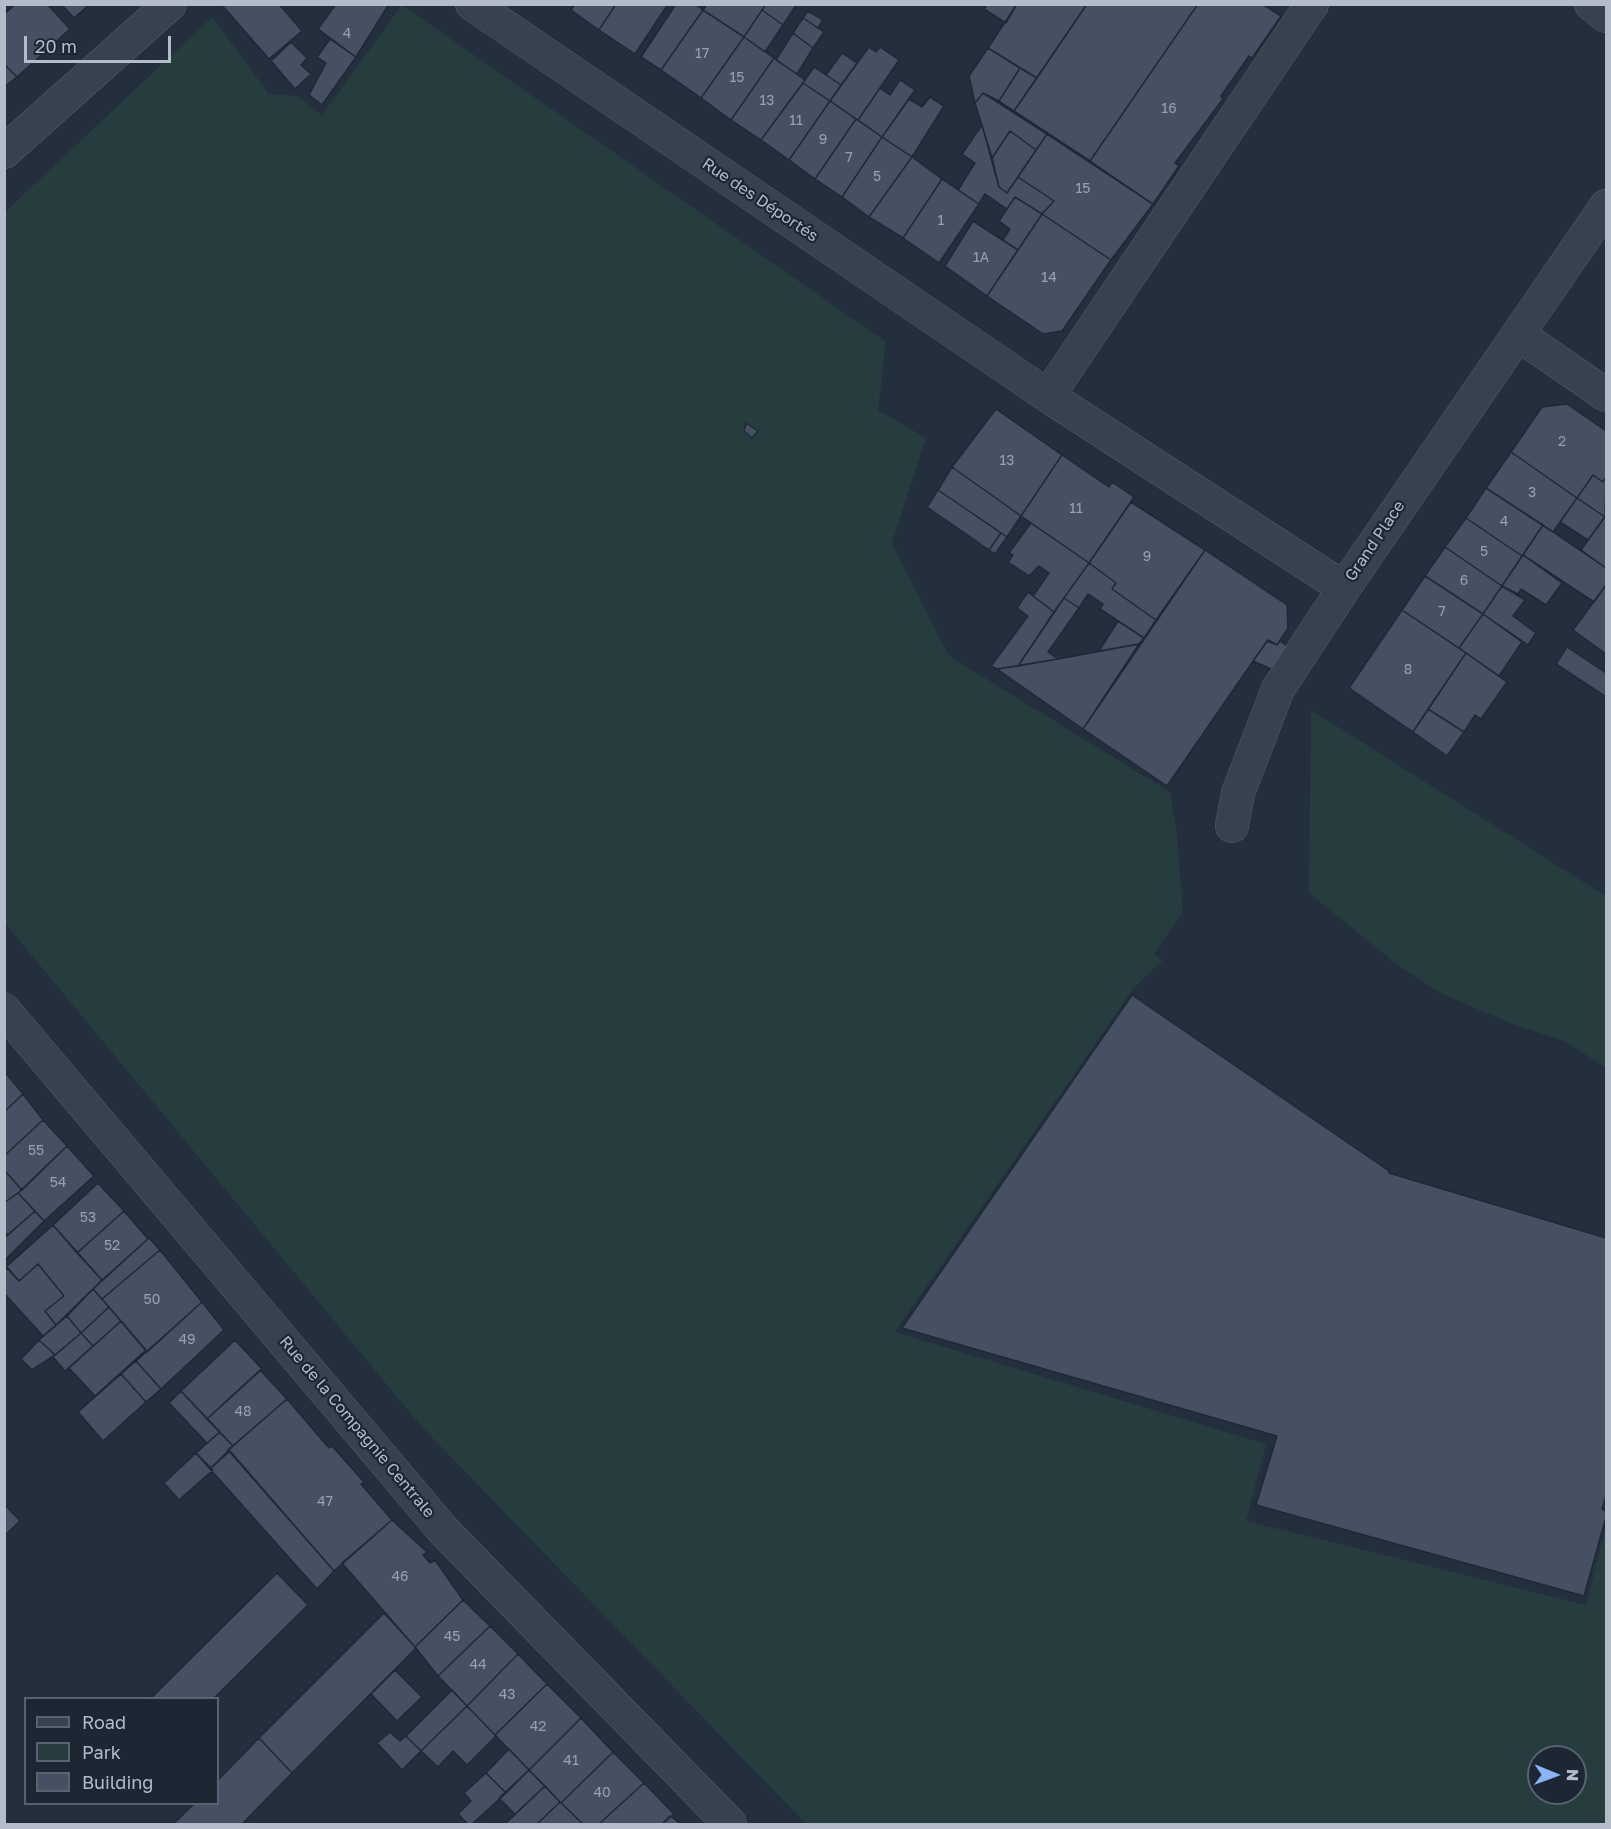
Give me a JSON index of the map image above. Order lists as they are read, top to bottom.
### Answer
{
  "streets": {
    "street": ["Rue des Déportés", "Grand Place", "Rue de la Compagnie Centrale"]
  },
  "crossings": [
    ["Rue des Déportés", "Grand Place"]
  ],
  "house_numbers": [
    "4",
    "17",
    "15",
    "13",
    "16",
    "11",
    "9",
    "7",
    "5",
    "15",
    "1",
    "1A",
    "14",
    "2",
    "13",
    "3",
    "11",
    "4",
    "5",
    "9",
    "6",
    "7",
    "8",
    "55",
    "54",
    "53",
    "52",
    "50",
    "49",
    "48",
    "47",
    "46",
    "45",
    "44",
    "43",
    "42",
    "41",
    "40"
  ],
  "legend": ["Road", "Park", "Building"],
  "scale_bar": "20 m",
  "north": "right"
}
